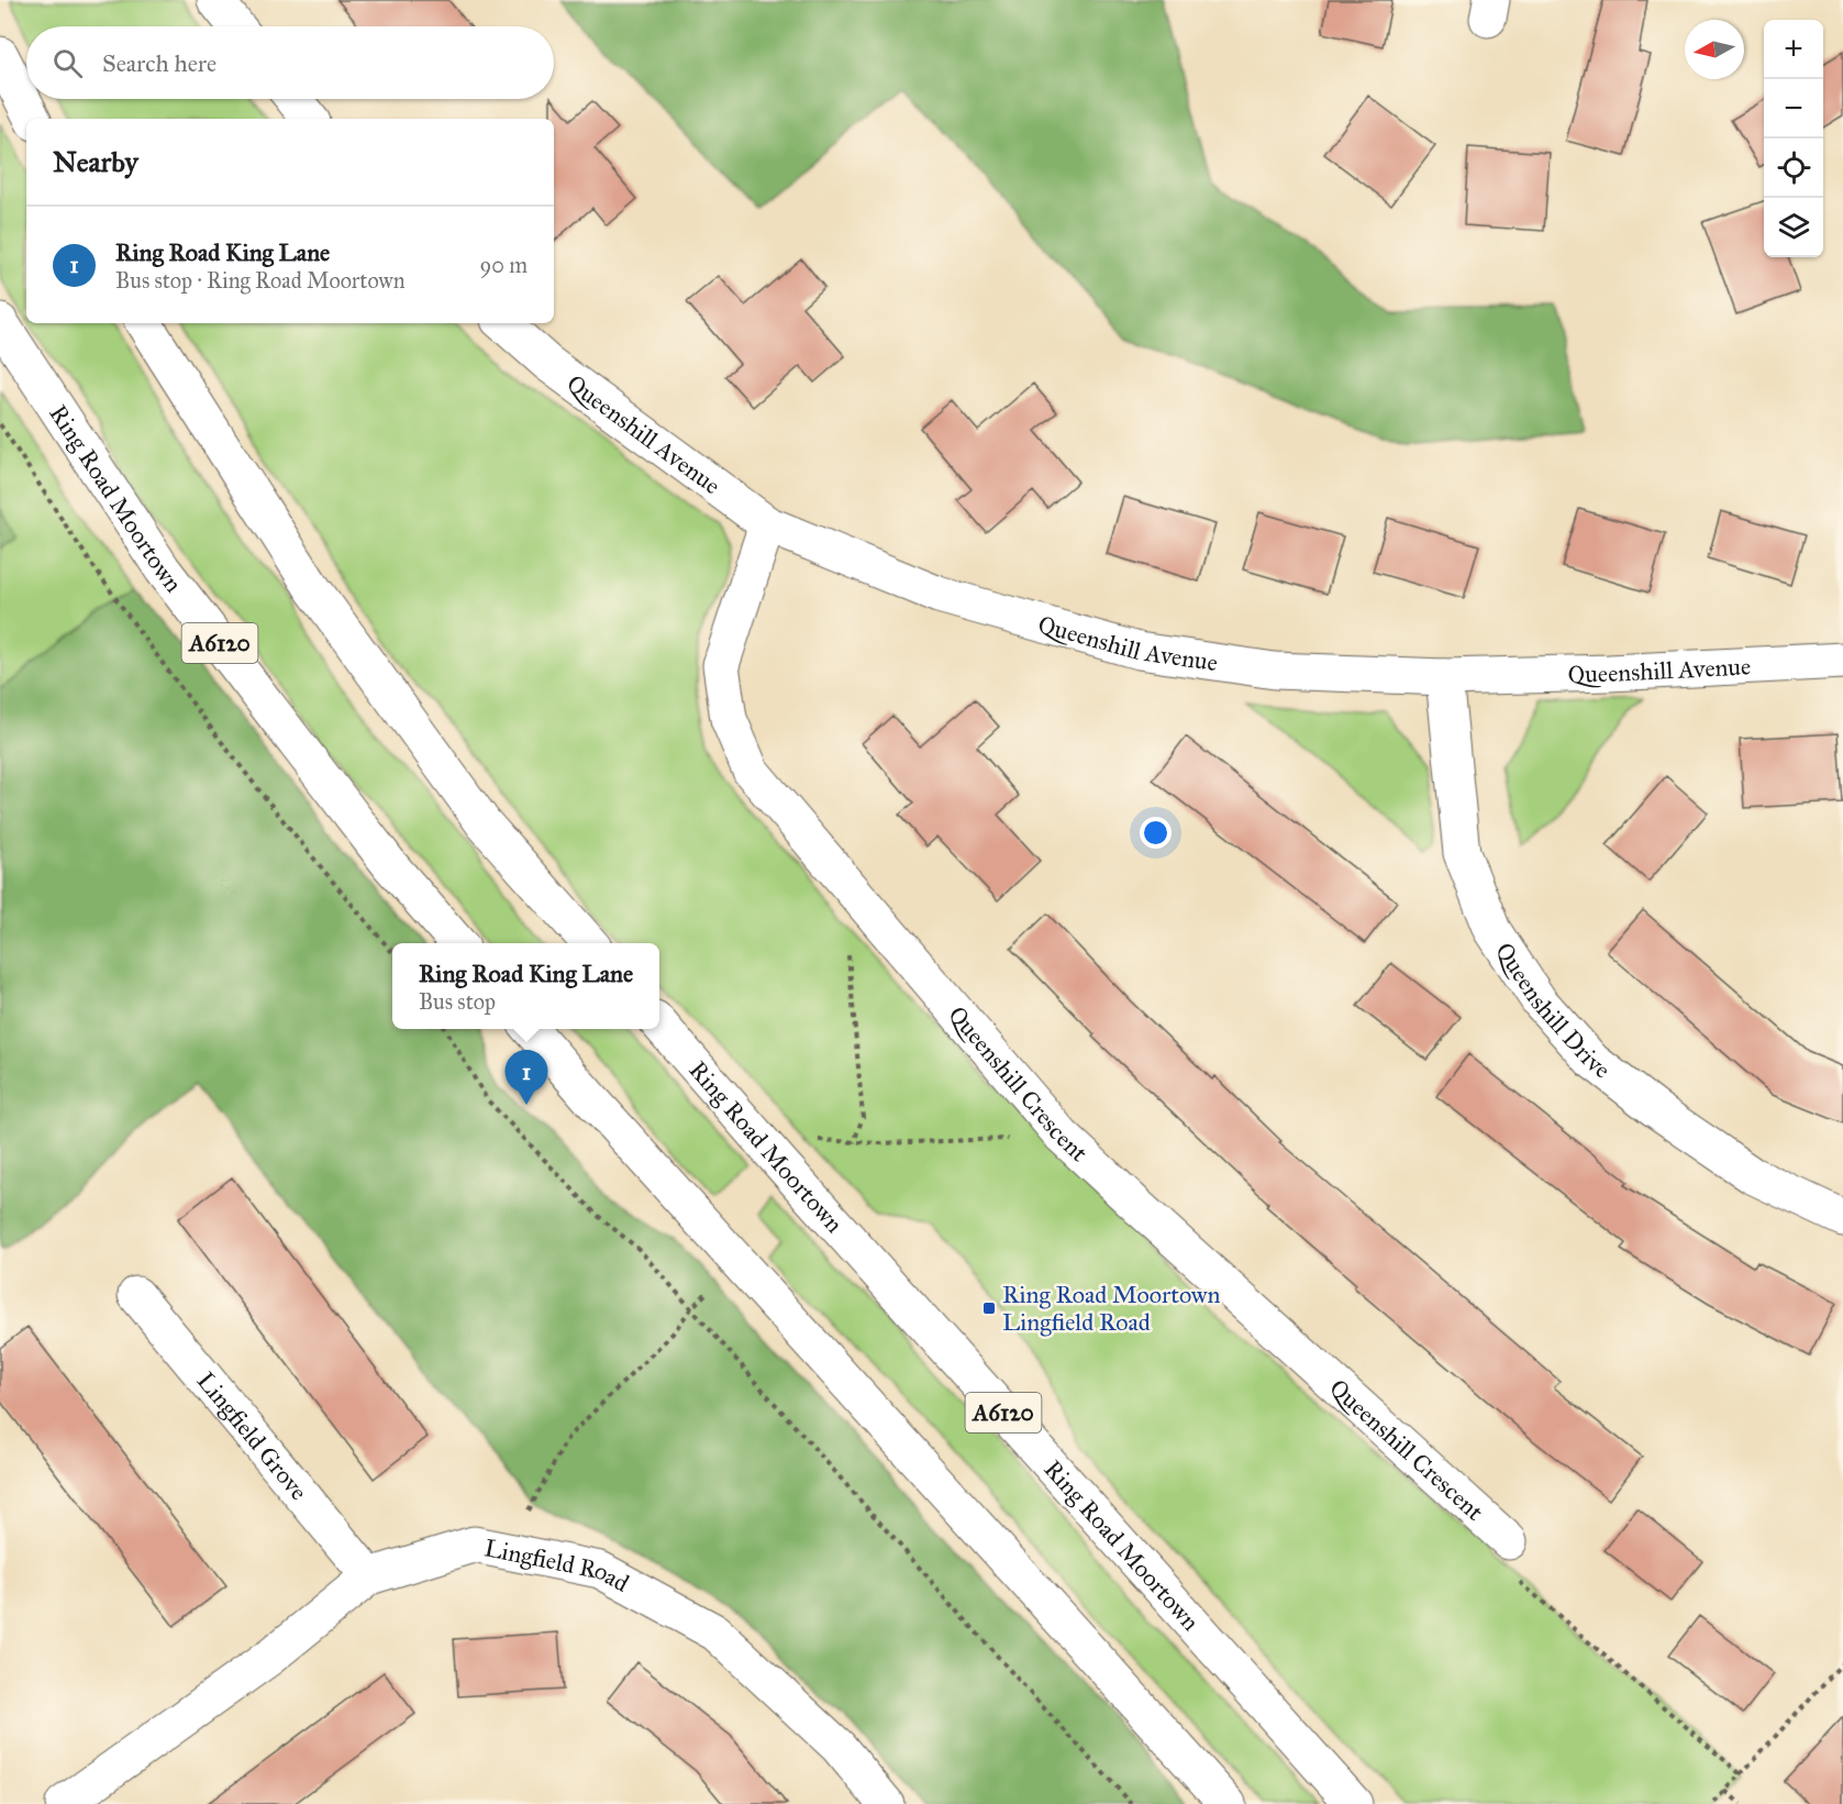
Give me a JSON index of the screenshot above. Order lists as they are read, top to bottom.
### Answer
{
  "streets": {
    "main road": [
      "Queenshill Avenue",
      "Ring Road Moortown",
      "A6120",
      "Queenshill Drive",
      "Queenshill Crescent",
      "Lingfield Grove",
      "Lingfield Road"
    ]
  },
  "crossings": [
    ["Queenshill Avenue", "Queenshill Drive"],
    ["Queenshill Avenue", "Queenshill Crescent"],
    ["Lingfield Grove", "Lingfield Road"]
  ],
  "places": {
    "transit": ["Ring Road Moortown Lingfield Road"]
  },
  "north": "left",
  "page": {
    "map_buttons": ["+", "−"],
    "search": "Search here",
    "heading": "Nearby",
    "list": [
      {
        "mark": "1",
        "name": "Ring Road King Lane",
        "note": "Bus stop · Ring Road Moortown",
        "value": "90 m"
      }
    ],
    "popup": ["Ring Road King Lane", "Bus stop"],
    "pins": "1"
  }
}
